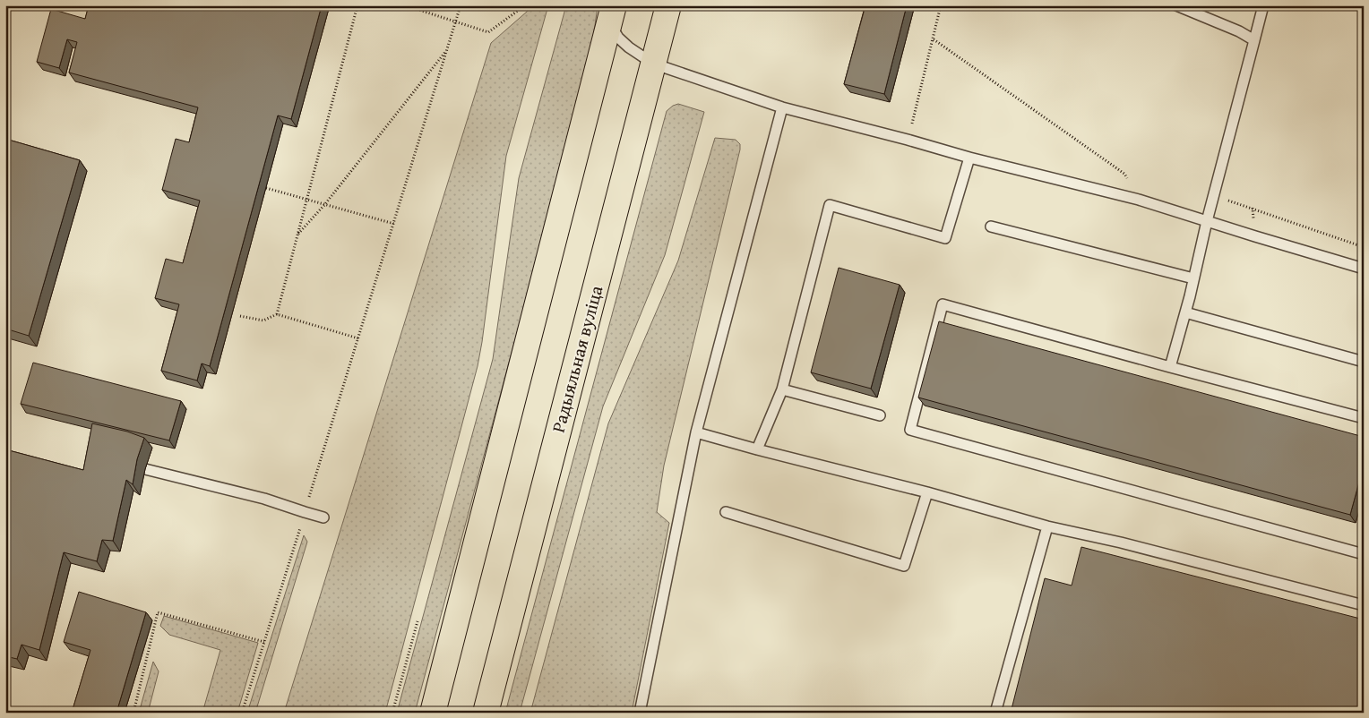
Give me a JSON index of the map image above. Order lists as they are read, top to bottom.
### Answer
{
  "streets": {
    "main road": ["Радыяльная вуліца"]
  }
}
